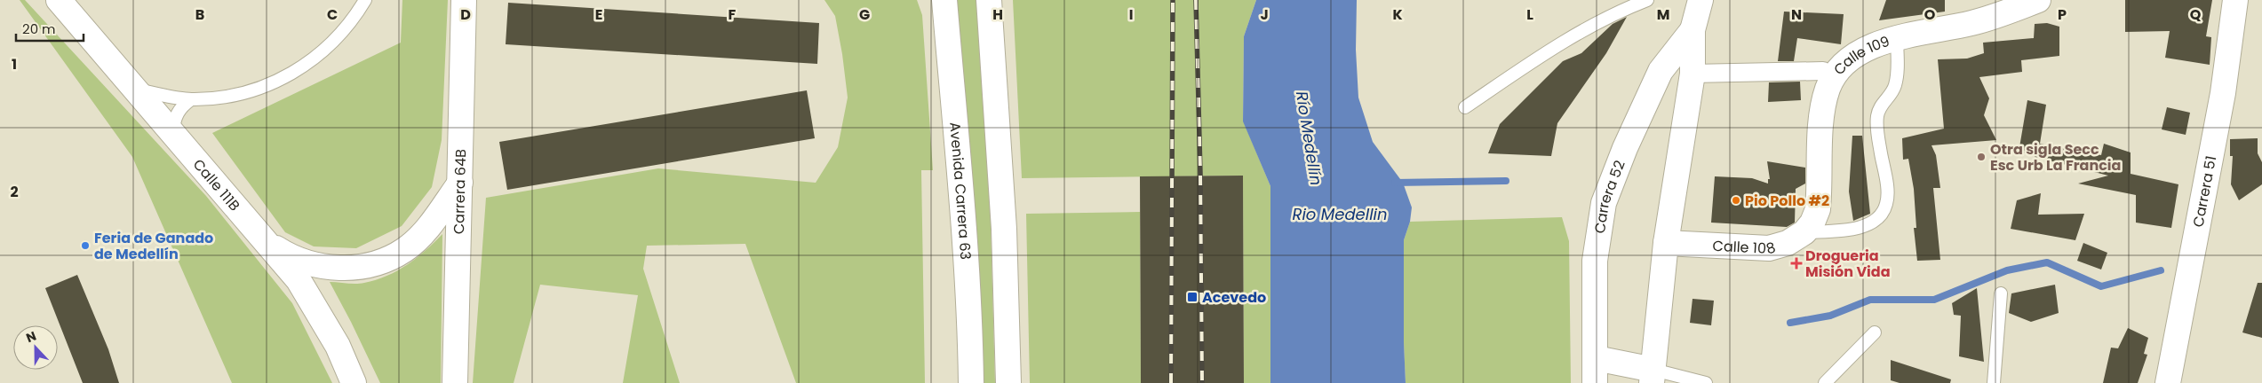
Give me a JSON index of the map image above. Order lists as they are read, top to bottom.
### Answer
{
  "streets": {
    "main road": [
      "Calle 109",
      "Calle 111B",
      "Carrera 64B",
      "Avenida Carrera 63",
      "Carrera 51",
      "Carrera 52",
      "Calle 108"
    ]
  },
  "crossings": [
    ["Calle 109", "Calle 108"],
    ["Carrera 52", "Calle 108"]
  ],
  "water": ["Río Medellín", "Rio Medellin"],
  "places": {
    "other": ["Otra sigla Secc Esc Urb La Francia", "Pio Pollo #2", "Feria de Ganado de Medellín"],
    "health": ["Drogueria Misión Vida"],
    "transit": ["Acevedo"]
  },
  "scale_bar": "20 m",
  "north": "top",
  "grid": {
    "columns": [
      "B",
      "C",
      "D",
      "E",
      "F",
      "G",
      "H",
      "I",
      "J",
      "K",
      "L",
      "M",
      "N",
      "O",
      "P",
      "Q"
    ],
    "rows": ["1", "2"]
  }
}
